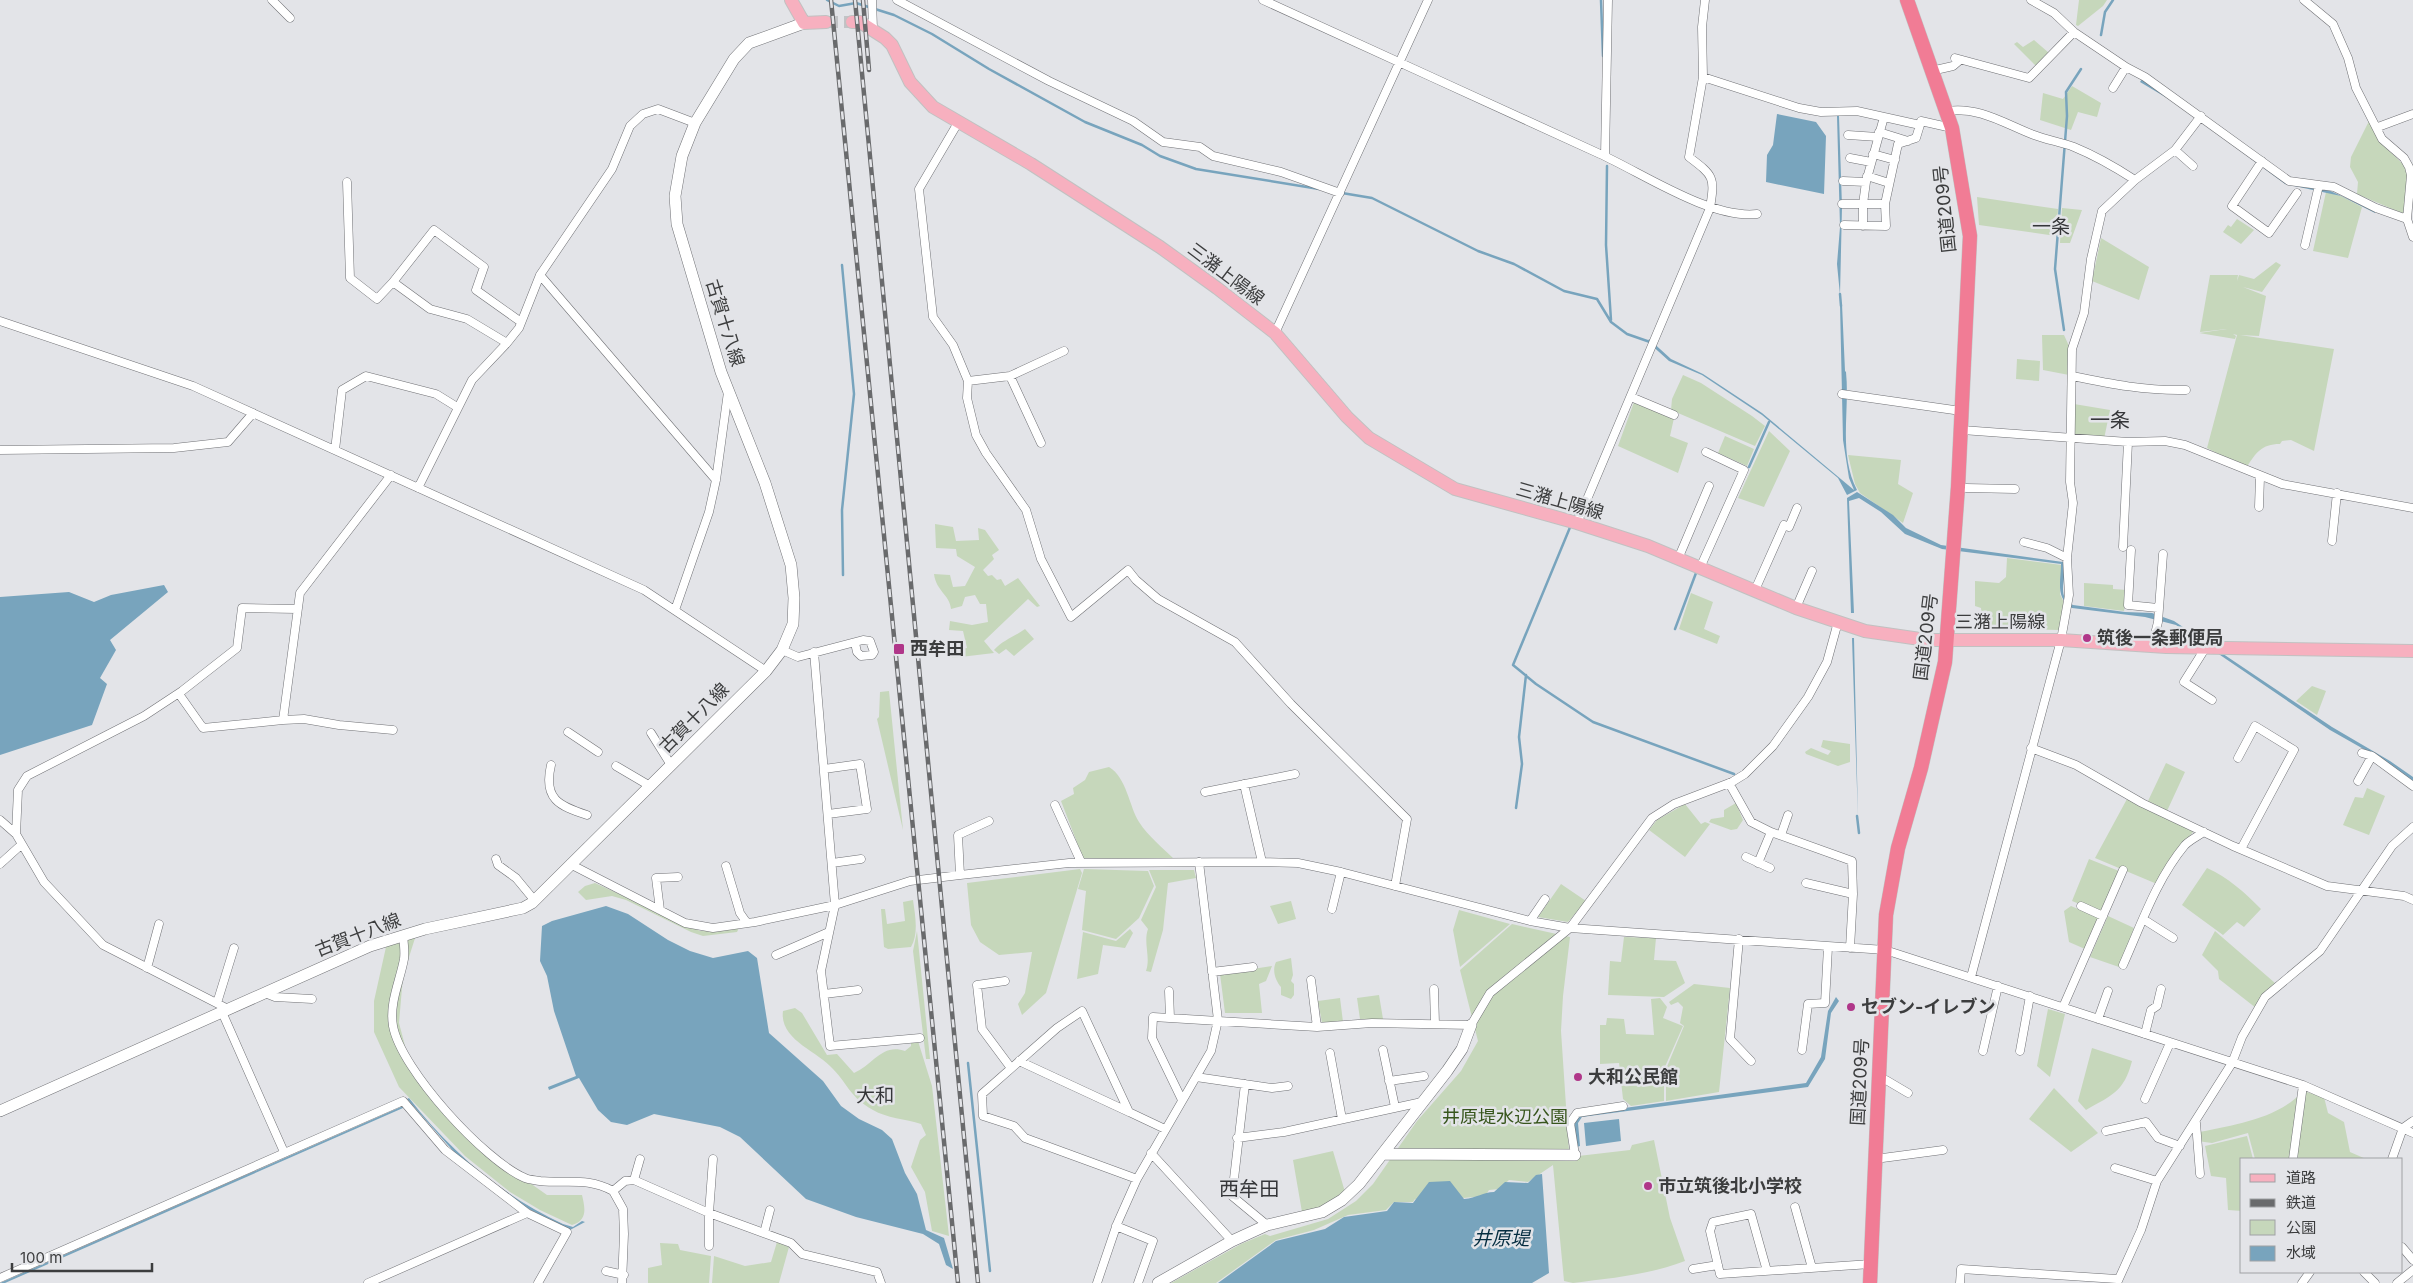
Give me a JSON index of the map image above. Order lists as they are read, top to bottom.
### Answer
{
  "streets": {
    "highway": ["国道209号"],
    "main road": ["三潴上陽線", "古賀十八線"]
  },
  "crossings": [
    ["国道209号", "三潴上陽線"]
  ],
  "districts": [
    "一条",
    "一条",
    "大和",
    "西牟田"
  ],
  "water": ["井原堤"],
  "parks": ["井原堤水辺公園"],
  "places": {
    "other": [
      "筑後一条郵便局",
      "セブン-イレブン",
      "大和公民館",
      "市立筑後北小学校"
    ],
    "transit": ["西牟田"]
  },
  "legend": [
    "道路",
    "鉄道",
    "公園",
    "水域"
  ],
  "scale_bar": "100 m"
}
